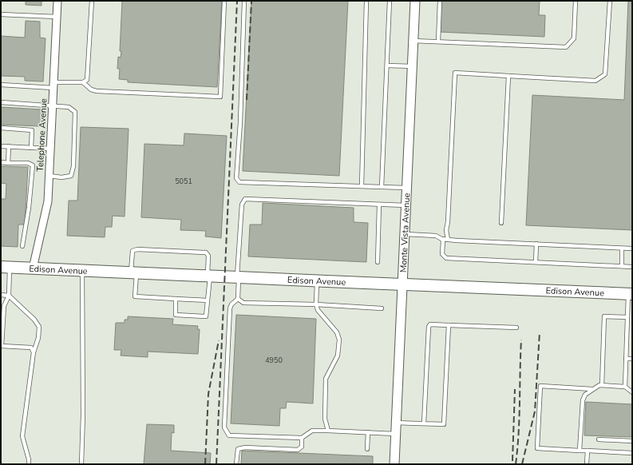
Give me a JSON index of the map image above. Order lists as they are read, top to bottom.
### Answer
{
  "streets": {
    "main road": ["Edison Avenue"],
    "street": ["Telephone Avenue", "Monte Vista Avenue"]
  },
  "crossings": [
    ["Telephone Avenue", "Edison Avenue"],
    ["Monte Vista Avenue", "Edison Avenue"]
  ],
  "house_numbers": ["5051", "4950"]
}
